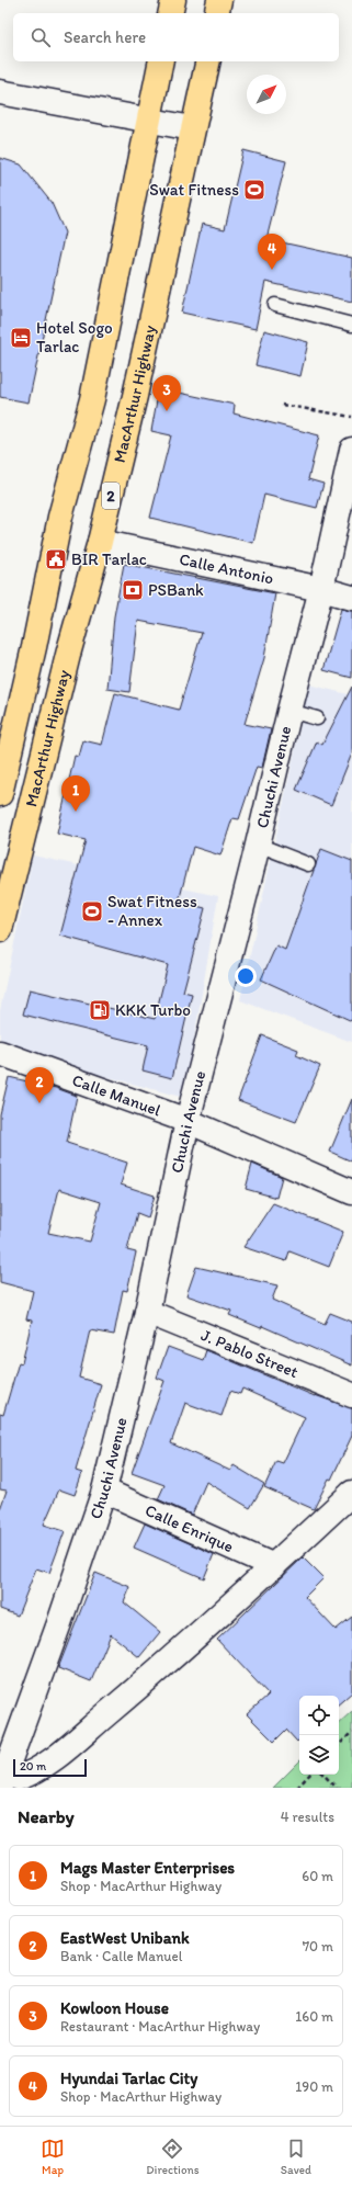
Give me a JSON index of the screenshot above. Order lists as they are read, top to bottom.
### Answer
{
  "streets": {
    "highway": ["MacArthur Highway", "2"],
    "street": [
      "Calle Antonio",
      "Chuchi Avenue",
      "Calle Manuel",
      "J. Pablo Street",
      "Calle Enrique"
    ]
  },
  "crossings": [
    ["MacArthur Highway", "Calle Antonio"],
    ["Calle Antonio", "Chuchi Avenue"],
    ["Chuchi Avenue", "Calle Manuel"],
    ["Chuchi Avenue", "J. Pablo Street"],
    ["Chuchi Avenue", "Calle Enrique"]
  ],
  "places": {
    "sports": ["Swat Fitness", "Swat Fitness - Annex"],
    "hotel": ["Hotel Sogo Tarlac"],
    "public building": ["BIR Tarlac"],
    "bank": ["PSBank"],
    "fuel station": ["KKK Turbo"]
  },
  "scale_bar": "20 m",
  "north": "top right",
  "page": {
    "search": "Search here",
    "pins": [
      "4",
      "3",
      "1",
      "2"
    ],
    "scale": "20 m",
    "heading": ["Nearby", "4 results"],
    "list": [
      {
        "mark": "1",
        "name": "Mags Master Enterprises",
        "note": "Shop · MacArthur Highway",
        "value": "60 m"
      },
      {
        "mark": "2",
        "name": "EastWest Unibank",
        "note": "Bank · Calle Manuel",
        "value": "70 m"
      },
      {
        "mark": "3",
        "name": "Kowloon House",
        "note": "Restaurant · MacArthur Highway",
        "value": "160 m"
      },
      {
        "mark": "4",
        "name": "Hyundai Tarlac City",
        "note": "Shop · MacArthur Highway",
        "value": "190 m"
      }
    ],
    "nav": ["Map", "Directions", "Saved"]
  }
}
